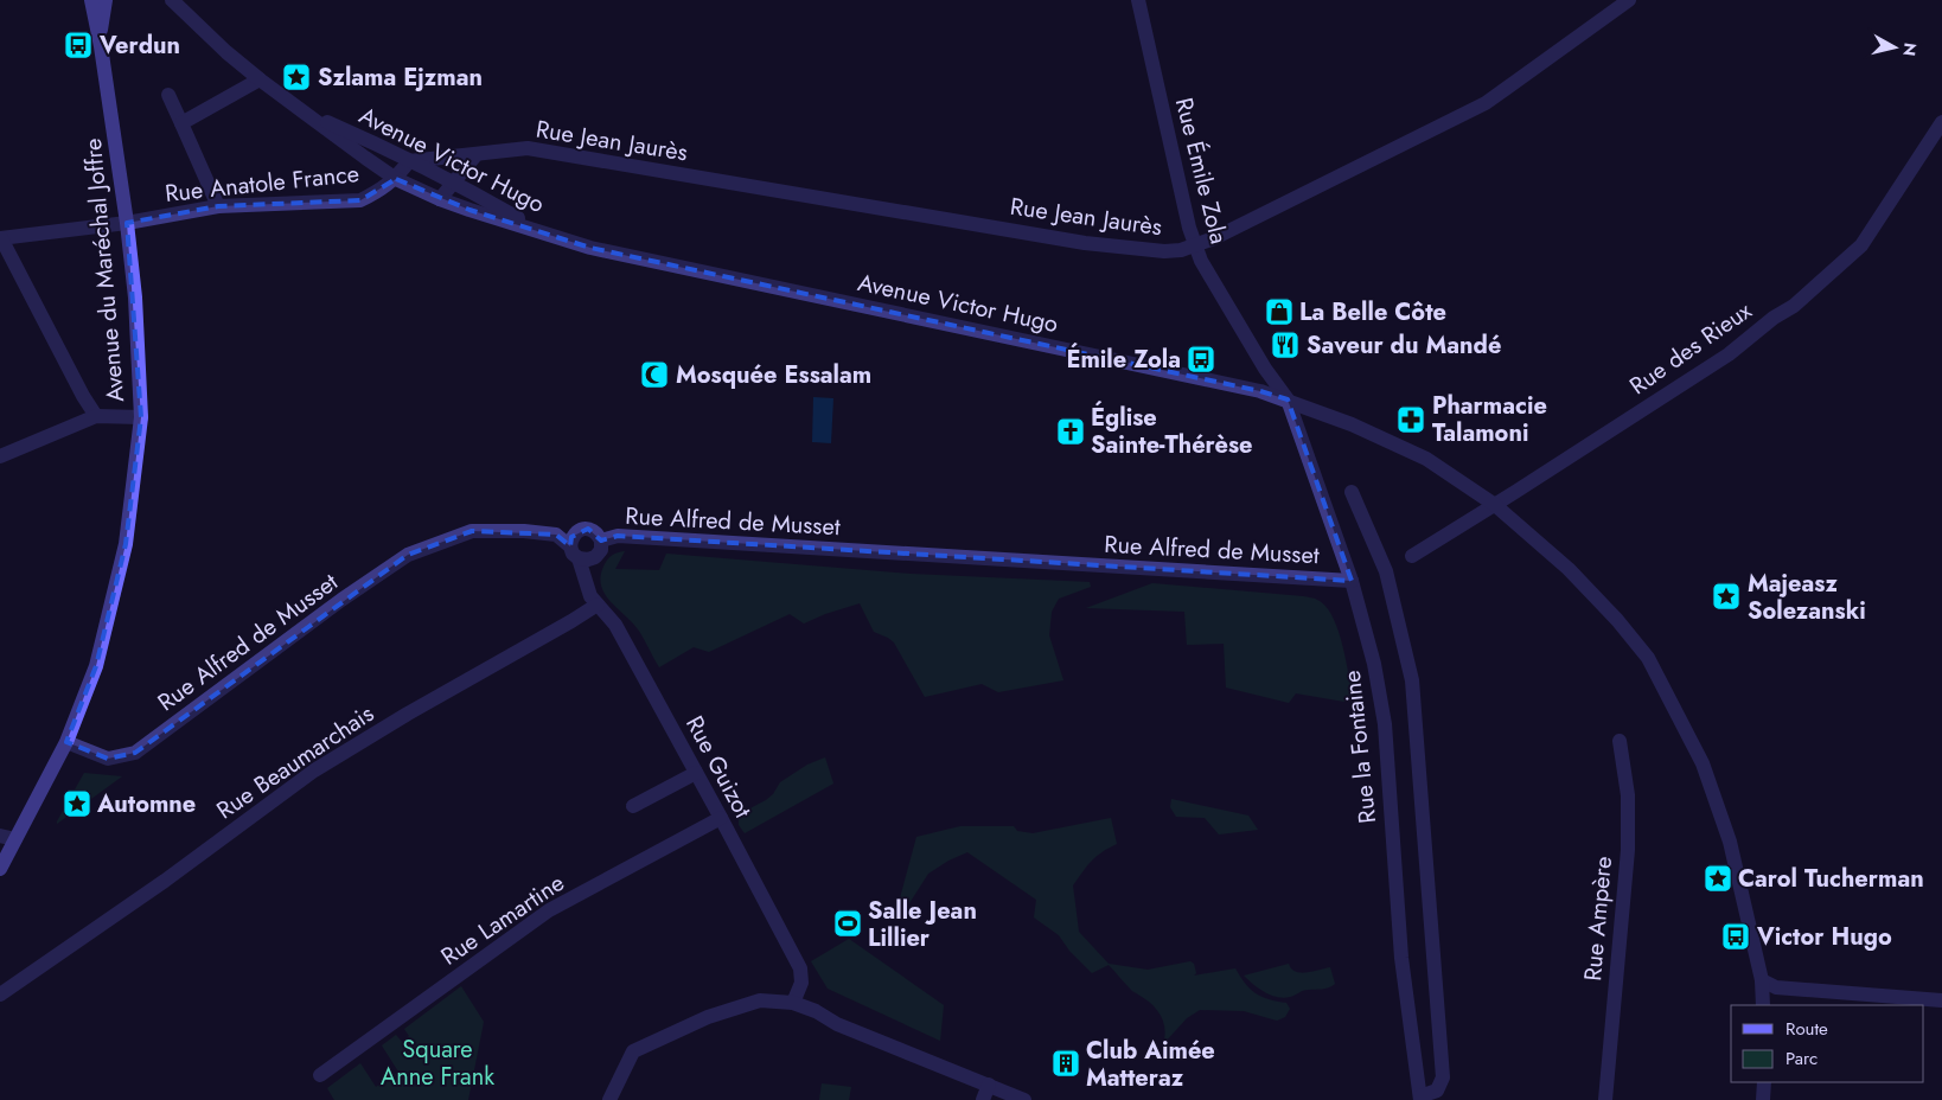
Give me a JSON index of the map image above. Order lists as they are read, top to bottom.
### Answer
{
  "streets": {
    "main road": ["Avenue du Maréchal Joffre"],
    "street": [
      "Rue Jean Jaurès",
      "Avenue Victor Hugo",
      "Rue Émile Zola",
      "Rue Anatole France",
      "Rue des Rieux",
      "Rue Alfred de Musset",
      "Rue la Fontaine",
      "Rue Beaumarchais",
      "Rue Guizot",
      "Rue Ampère",
      "Rue Lamartine"
    ]
  },
  "crossings": [
    ["Rue Jean Jaurès", "Avenue Victor Hugo"],
    ["Rue Jean Jaurès", "Rue Émile Zola"],
    ["Rue Jean Jaurès", "Rue Anatole France"],
    ["Avenue Victor Hugo", "Rue Émile Zola"],
    ["Avenue Victor Hugo", "Rue Anatole France"],
    ["Avenue Victor Hugo", "Rue des Rieux"],
    ["Avenue Victor Hugo", "Rue la Fontaine"],
    ["Rue Émile Zola", "Rue la Fontaine"],
    ["Rue Anatole France", "Avenue du Maréchal Joffre"],
    ["Avenue du Maréchal Joffre", "Rue Alfred de Musset"],
    ["Rue Alfred de Musset", "Rue la Fontaine"],
    ["Rue Alfred de Musset", "Rue Guizot"],
    ["Rue Beaumarchais", "Rue Guizot"],
    ["Rue Guizot", "Rue Lamartine"]
  ],
  "parks": ["Square Anne Frank"],
  "places": {
    "bus stop": ["Verdun", "Émile Zola", "Victor Hugo"],
    "place": [
      "Szlama Ejzman",
      "Majeasz Solezanski",
      "Automne",
      "Carol Tucherman"
    ],
    "shop": ["La Belle Côte"],
    "restaurant": ["Saveur du Mandé"],
    "mosque": ["Mosquée Essalam"],
    "pharmacy": ["Pharmacie Talamoni"],
    "church": ["Église Sainte-Thérèse"],
    "sports": ["Salle Jean Lillier"],
    "building": ["Club Aimée Matteraz"]
  },
  "legend": ["Route", "Parc"],
  "north": "right"
}
